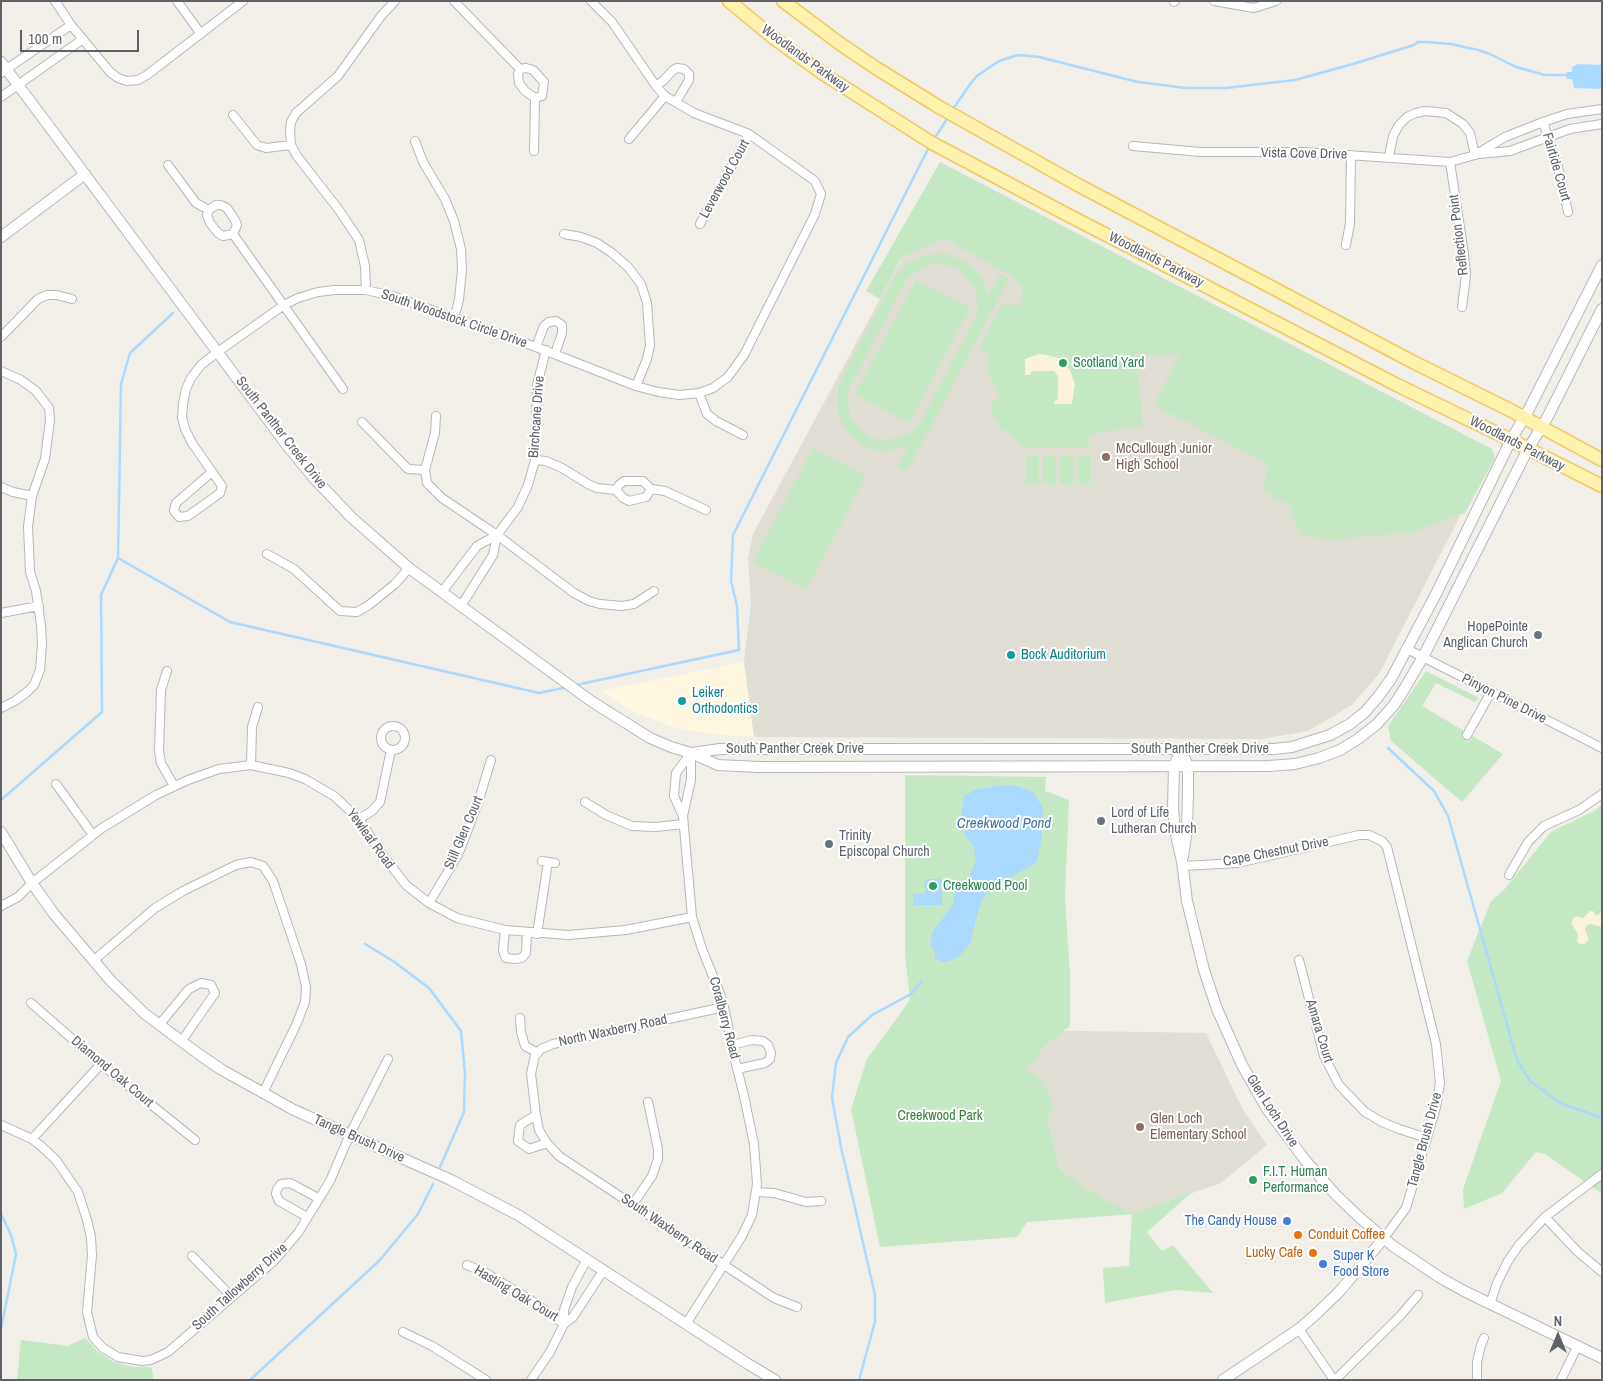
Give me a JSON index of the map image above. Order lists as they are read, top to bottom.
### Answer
{
  "streets": {
    "main road": ["Woodlands Parkway"],
    "street": [
      "Vista Cove Drive",
      "Fairtide Court",
      "Leverwood Court",
      "Reflection Point",
      "South Woodstock Circle Drive",
      "Birchcane Drive",
      "South Panther Creek Drive",
      "Pinyon Pine Drive",
      "Still Glen Court",
      "Yewleaf Road",
      "Cape Chestnut Drive",
      "Coralberry Road",
      "North Waxberry Road",
      "Amara Court",
      "Diamond Oak Court",
      "Glen Loch Drive",
      "Tangle Brush Drive",
      "South Waxberry Road",
      "South Tallowberry Drive",
      "Hasting Oak Court"
    ]
  },
  "crossings": [
    ["Woodlands Parkway", "South Panther Creek Drive"],
    ["Vista Cove Drive", "Fairtide Court"],
    ["Vista Cove Drive", "Reflection Point"],
    ["Leverwood Court", "South Woodstock Circle Drive"],
    ["South Woodstock Circle Drive", "Birchcane Drive"],
    ["South Woodstock Circle Drive", "South Panther Creek Drive"],
    ["Birchcane Drive", "South Panther Creek Drive"],
    ["South Panther Creek Drive", "Pinyon Pine Drive"],
    ["South Panther Creek Drive", "Coralberry Road"],
    ["South Panther Creek Drive", "Glen Loch Drive"],
    ["Still Glen Court", "Yewleaf Road"],
    ["Yewleaf Road", "Coralberry Road"],
    ["Yewleaf Road", "Tangle Brush Drive"],
    ["Cape Chestnut Drive", "Glen Loch Drive"],
    ["Cape Chestnut Drive", "Tangle Brush Drive"],
    ["Coralberry Road", "North Waxberry Road"],
    ["Coralberry Road", "Tangle Brush Drive"],
    ["Coralberry Road", "South Waxberry Road"],
    ["Amara Court", "Tangle Brush Drive"],
    ["Glen Loch Drive", "Tangle Brush Drive"],
    ["Tangle Brush Drive", "South Tallowberry Drive"]
  ],
  "water": ["Creekwood Pond"],
  "parks": ["Creekwood Park"],
  "places": [
    "Scotland Yard",
    "McCullough Junior High School",
    "HopePointe Anglican Church",
    "Bock Auditorium",
    "Leiker Orthodontics",
    "Lord of Life Lutheran Church",
    "Trinity Episcopal Church",
    "Creekwood Pool",
    "Glen Loch Elementary School",
    "F.I.T. Human Performance",
    "The Candy House",
    "Conduit Coffee",
    "Lucky Cafe",
    "Super K Food Store"
  ],
  "scale_bar": "100 m",
  "north": "top"
}
